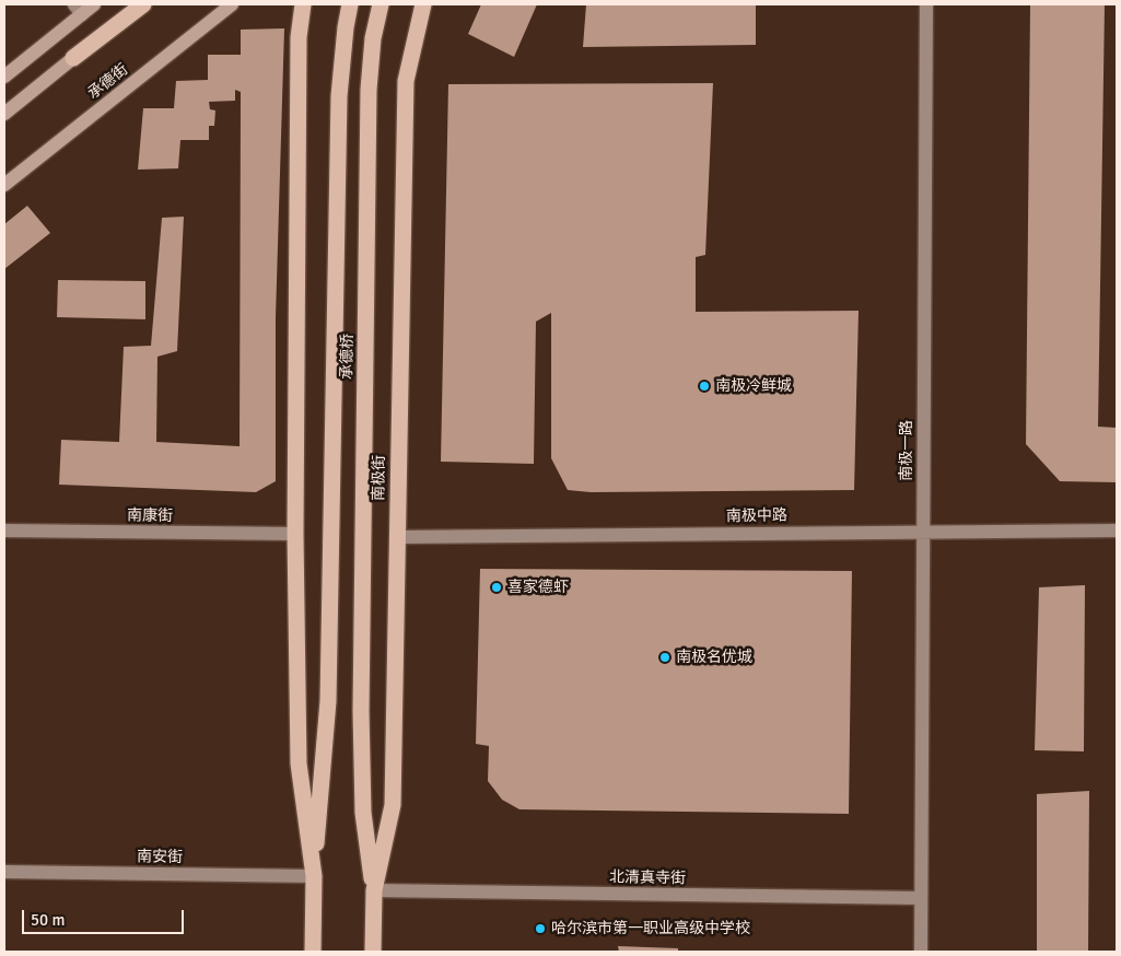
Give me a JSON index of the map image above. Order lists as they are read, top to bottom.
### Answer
{
  "streets": {
    "highway": ["承德桥", "南极街"],
    "main road": ["承德街"],
    "street": [
      "南极一路",
      "南康街",
      "南极中路",
      "南安街",
      "北清真寺街"
    ]
  },
  "crossings": [
    ["承德桥", "南极街"],
    ["承德桥", "南安街"],
    ["承德桥", "北清真寺街"],
    ["南极一路", "南极中路"],
    ["南极一路", "北清真寺街"],
    ["南极街", "南极中路"],
    ["南极街", "北清真寺街"]
  ],
  "places": [
    "南极冷鲜城",
    "喜家德虾",
    "南极名优城",
    "哈尔滨市第一职业高级中学校"
  ],
  "scale_bar": "50 m"
}
